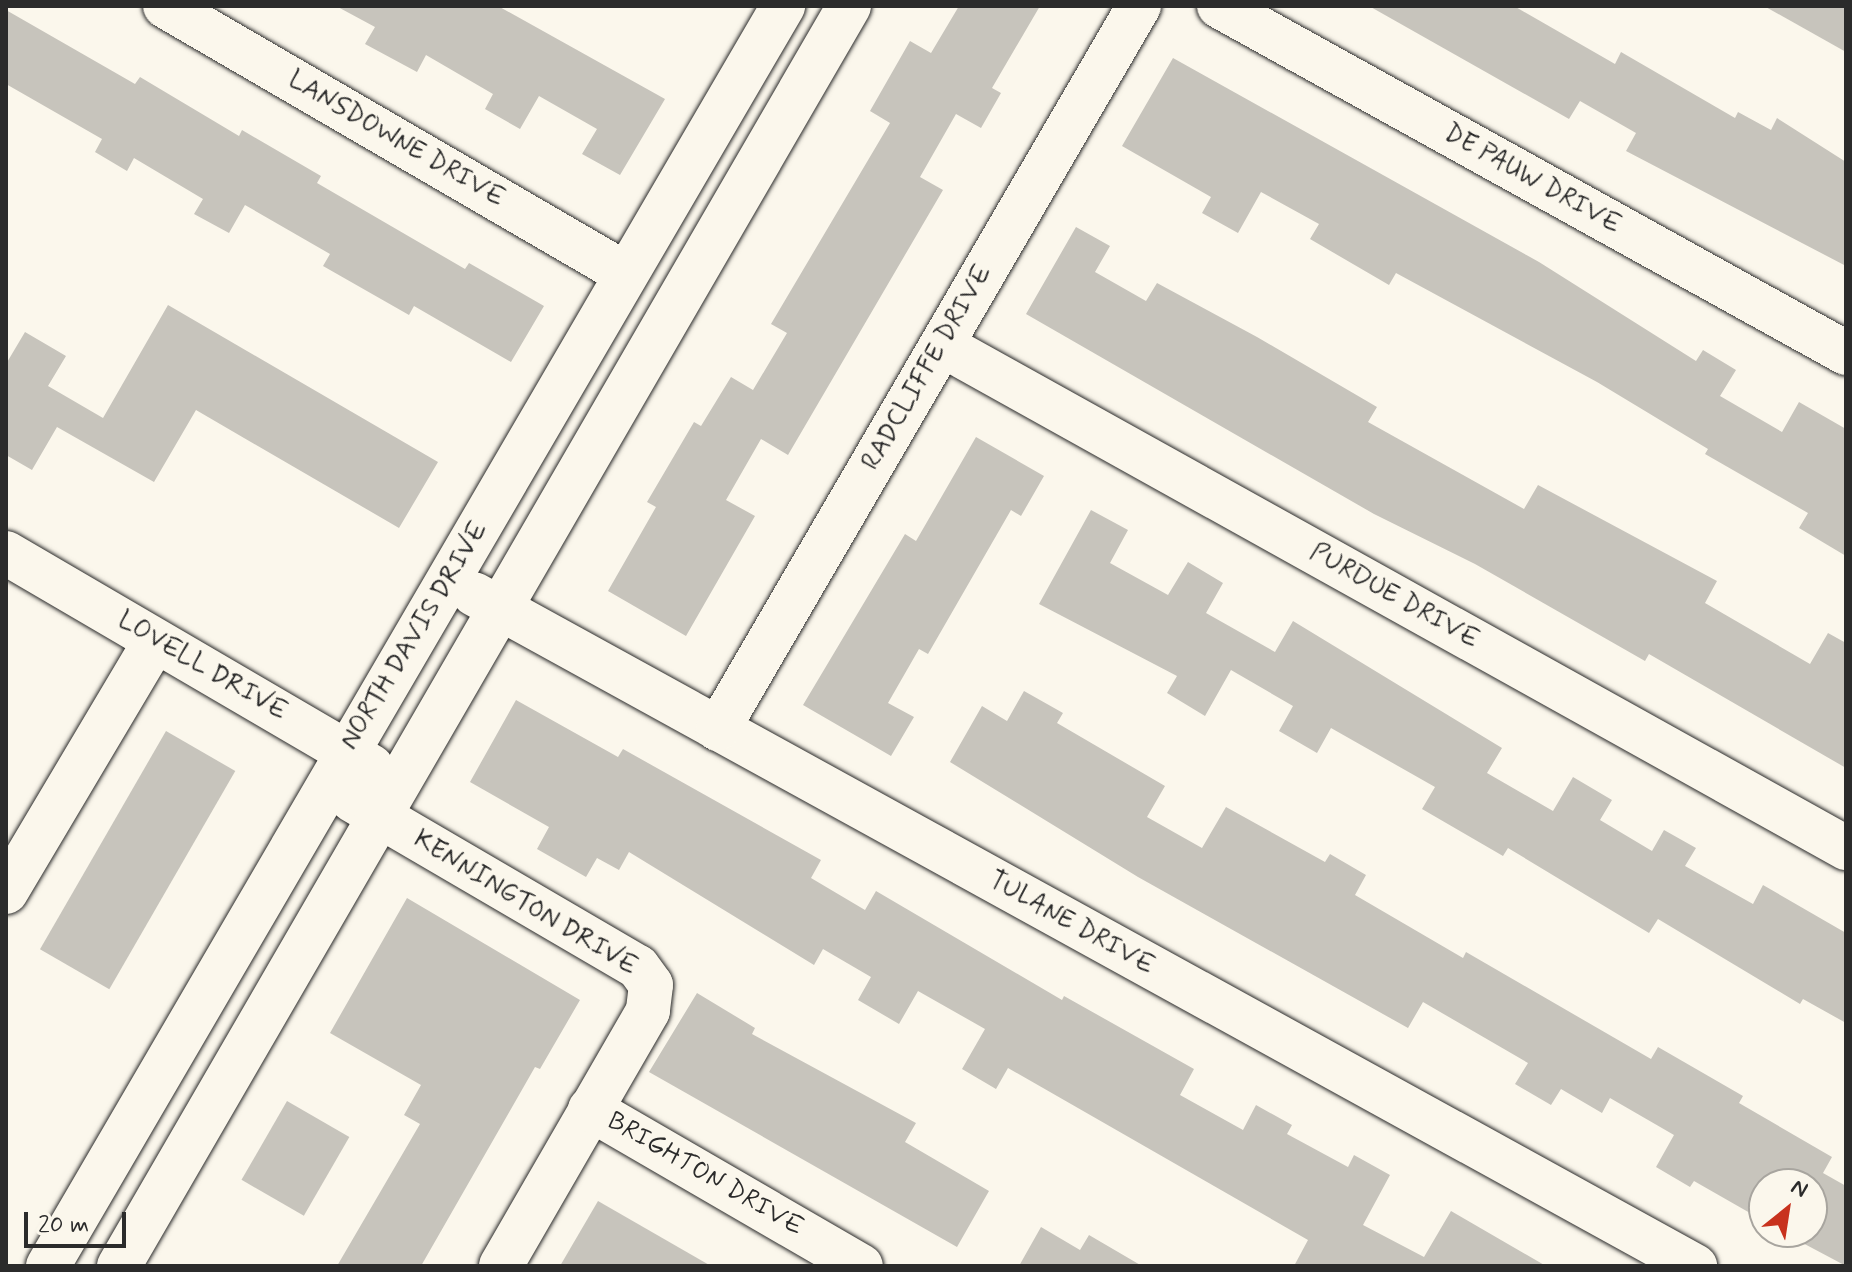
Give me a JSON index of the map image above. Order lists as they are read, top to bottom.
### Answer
{
  "streets": {
    "street": [
      "LANSDOWNE DRIVE",
      "DE PAUW DRIVE",
      "RADCLIFFE DRIVE",
      "PURDUE DRIVE",
      "NORTH DAVIS DRIVE",
      "LOVELL DRIVE",
      "KENNINGTON DRIVE",
      "TULANE DRIVE",
      "BRIGHTON DRIVE"
    ]
  },
  "crossings": [
    ["LANSDOWNE DRIVE", "NORTH DAVIS DRIVE"],
    ["RADCLIFFE DRIVE", "PURDUE DRIVE"],
    ["RADCLIFFE DRIVE", "TULANE DRIVE"],
    ["NORTH DAVIS DRIVE", "LOVELL DRIVE"],
    ["NORTH DAVIS DRIVE", "KENNINGTON DRIVE"],
    ["NORTH DAVIS DRIVE", "TULANE DRIVE"],
    ["LOVELL DRIVE", "KENNINGTON DRIVE"],
    ["KENNINGTON DRIVE", "BRIGHTON DRIVE"]
  ],
  "scale_bar": "20 m",
  "north": "top right"
}
